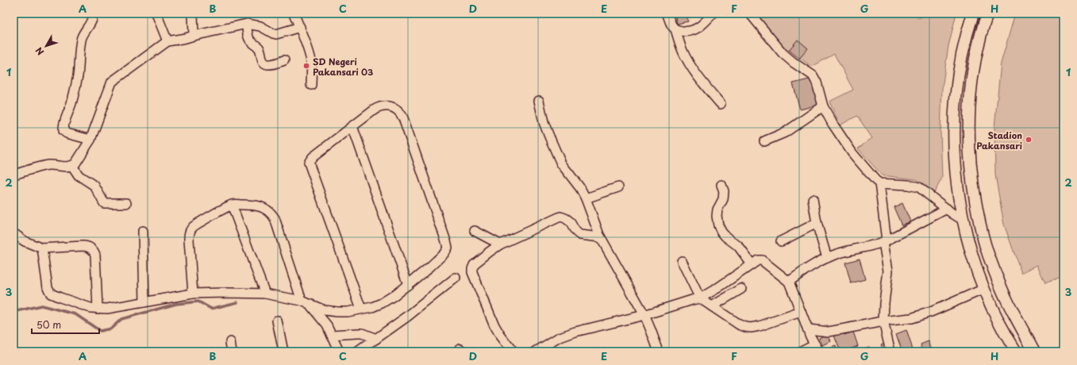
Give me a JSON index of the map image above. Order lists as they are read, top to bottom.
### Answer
{
  "places": ["SD Negeri Pakansari 03", "Stadion Pakansari"],
  "scale_bar": "50 m",
  "north": "bottom left",
  "grid": {
    "columns": [
      "A",
      "B",
      "C",
      "D",
      "E",
      "F",
      "G",
      "H"
    ],
    "rows": ["1", "2", "3"]
  }
}
